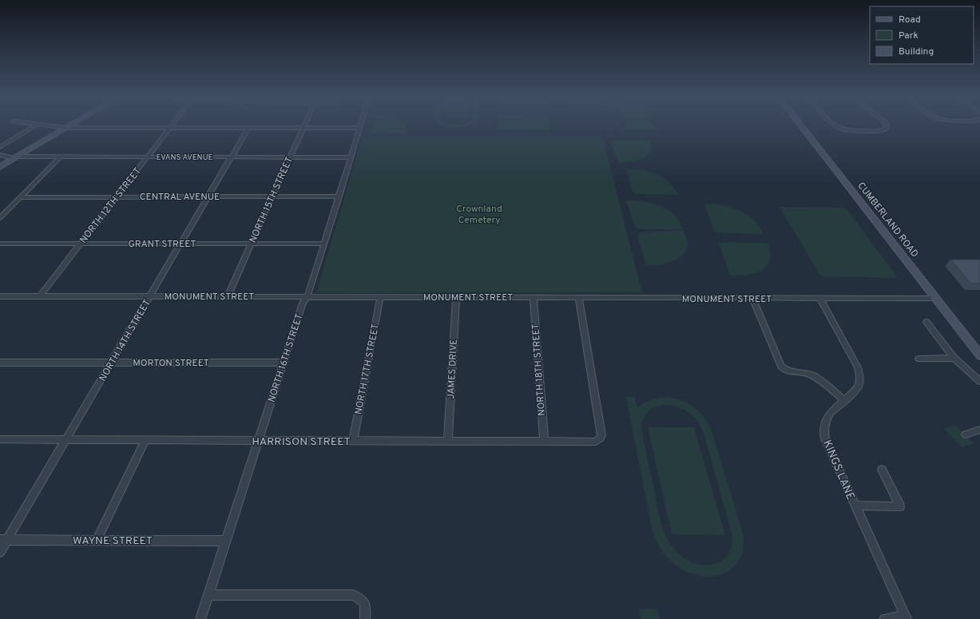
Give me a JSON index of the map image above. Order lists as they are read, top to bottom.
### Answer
{
  "streets": {
    "street": [
      "EVANS AVENUE",
      "CENTRAL AVENUE",
      "NORTH 15TH STREET",
      "NORTH 12TH STREET",
      "CUMBERLAND ROAD",
      "GRANT STREET",
      "MONUMENT STREET",
      "NORTH 14TH STREET",
      "NORTH 16TH STREET",
      "MORTON STREET",
      "NORTH 17TH STREET",
      "JAMES DRIVE",
      "NORTH 18TH STREET",
      "HARRISON STREET",
      "KINGS LANE",
      "WAYNE STREET"
    ]
  },
  "crossings": [
    ["EVANS AVENUE", "NORTH 15TH STREET"],
    ["EVANS AVENUE", "NORTH 12TH STREET"],
    ["EVANS AVENUE", "NORTH 14TH STREET"],
    ["EVANS AVENUE", "NORTH 16TH STREET"],
    ["CENTRAL AVENUE", "NORTH 15TH STREET"],
    ["CENTRAL AVENUE", "NORTH 12TH STREET"],
    ["CENTRAL AVENUE", "NORTH 14TH STREET"],
    ["CENTRAL AVENUE", "NORTH 16TH STREET"],
    ["NORTH 15TH STREET", "GRANT STREET"],
    ["NORTH 15TH STREET", "MONUMENT STREET"],
    ["NORTH 12TH STREET", "GRANT STREET"],
    ["NORTH 12TH STREET", "MONUMENT STREET"],
    ["CUMBERLAND ROAD", "MONUMENT STREET"],
    ["GRANT STREET", "NORTH 14TH STREET"],
    ["GRANT STREET", "NORTH 16TH STREET"],
    ["MONUMENT STREET", "NORTH 14TH STREET"],
    ["MONUMENT STREET", "NORTH 16TH STREET"],
    ["MONUMENT STREET", "NORTH 17TH STREET"],
    ["MONUMENT STREET", "JAMES DRIVE"],
    ["MONUMENT STREET", "NORTH 18TH STREET"],
    ["MONUMENT STREET", "HARRISON STREET"],
    ["MONUMENT STREET", "KINGS LANE"],
    ["NORTH 14TH STREET", "MORTON STREET"],
    ["NORTH 14TH STREET", "HARRISON STREET"],
    ["NORTH 14TH STREET", "WAYNE STREET"],
    ["NORTH 16TH STREET", "MORTON STREET"],
    ["NORTH 16TH STREET", "HARRISON STREET"],
    ["NORTH 16TH STREET", "WAYNE STREET"],
    ["NORTH 17TH STREET", "HARRISON STREET"],
    ["JAMES DRIVE", "HARRISON STREET"],
    ["NORTH 18TH STREET", "HARRISON STREET"]
  ],
  "parks": ["Crownland Cemetery"],
  "legend": ["Road", "Park", "Building"]
}
